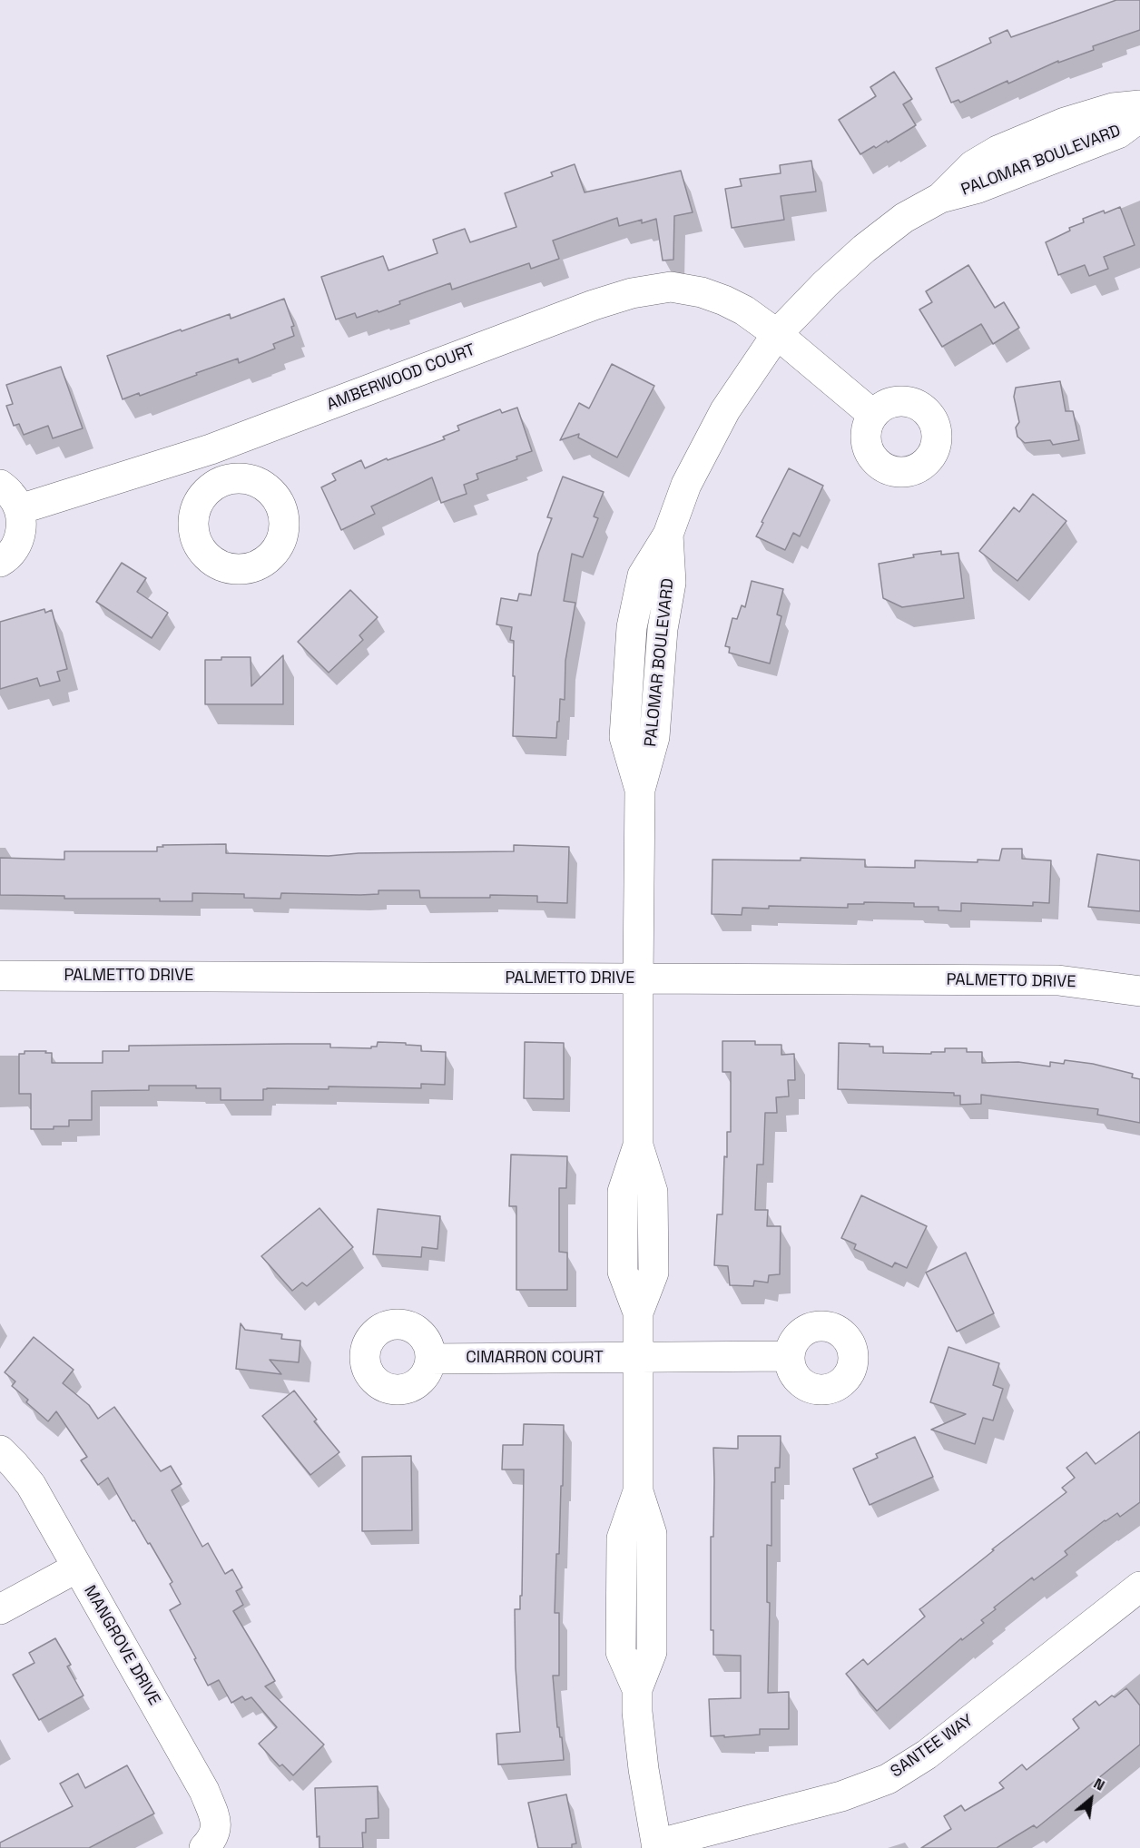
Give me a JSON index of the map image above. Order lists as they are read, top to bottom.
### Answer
{
  "streets": {
    "street": [
      "PALOMAR BOULEVARD",
      "AMBERWOOD COURT",
      "PALMETTO DRIVE",
      "CIMARRON COURT",
      "MANGROVE DRIVE",
      "SANTEE WAY"
    ]
  },
  "crossings": [
    ["PALOMAR BOULEVARD", "AMBERWOOD COURT"],
    ["PALOMAR BOULEVARD", "PALMETTO DRIVE"],
    ["PALOMAR BOULEVARD", "CIMARRON COURT"],
    ["PALOMAR BOULEVARD", "SANTEE WAY"]
  ],
  "north": "top right"
}
